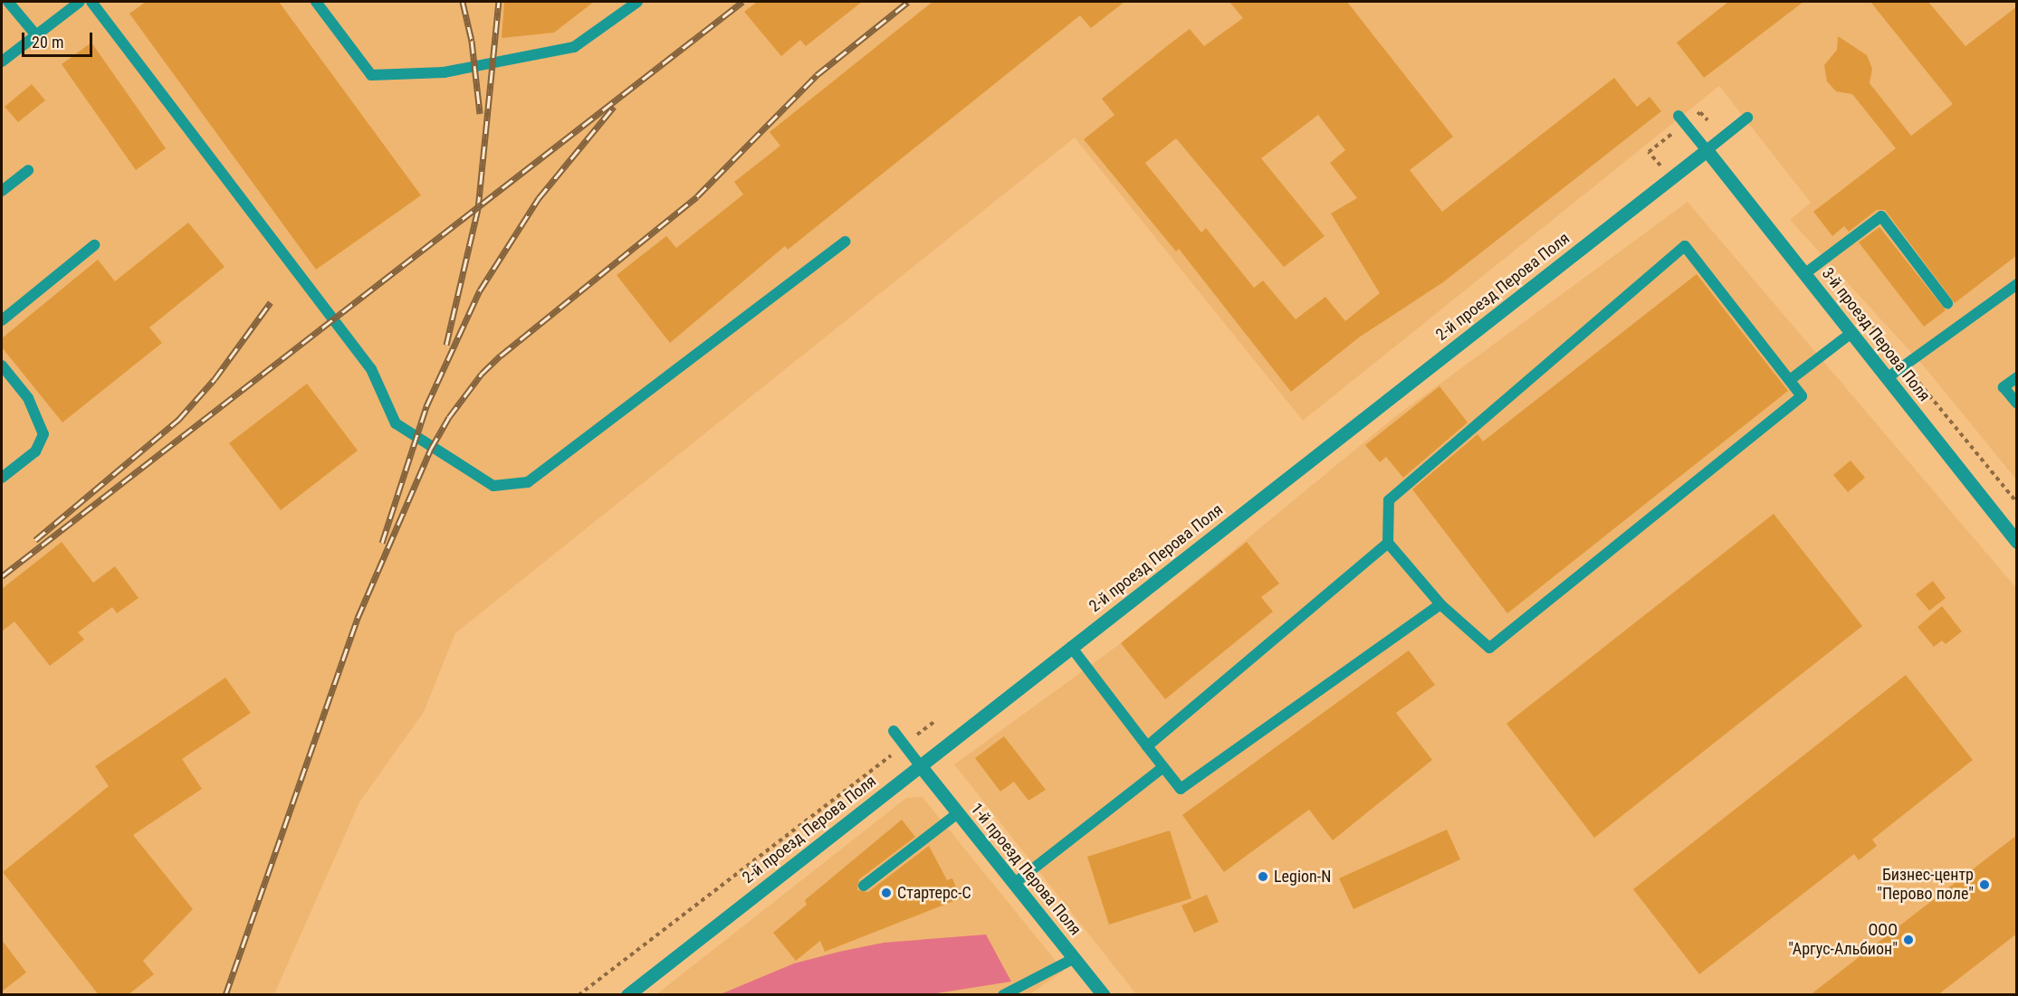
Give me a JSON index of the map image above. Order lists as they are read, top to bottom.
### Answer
{
  "streets": {
    "street": ["2-й проезд Перова Поля", "3-й проезд Перова Поля", "1-й проезд Перова Поля"]
  },
  "crossings": [
    ["2-й проезд Перова Поля", "3-й проезд Перова Поля"],
    ["2-й проезд Перова Поля", "1-й проезд Перова Поля"]
  ],
  "places": [
    "Legion-N",
    "Бизнес-центр \"Перово поле\"",
    "Стартерс-С",
    "ООО \"Аргус-Альбион\""
  ],
  "scale_bar": "20 m"
}
